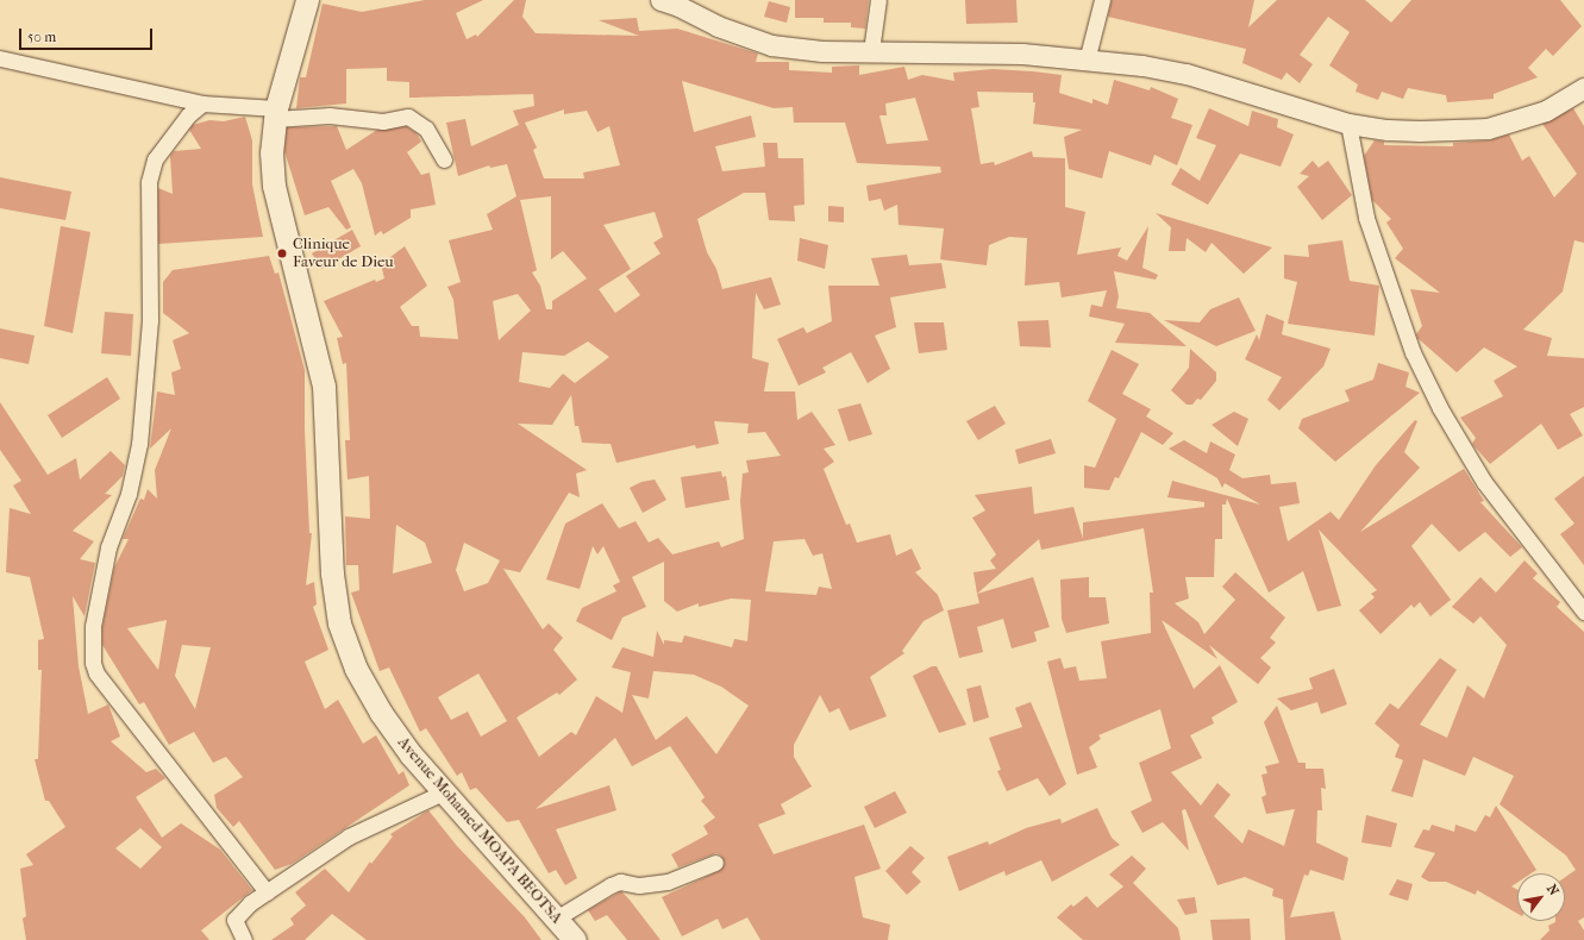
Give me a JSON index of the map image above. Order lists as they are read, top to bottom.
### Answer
{
  "streets": {
    "main road": ["Avenue Mohamed MOAPA BEOTSA"]
  },
  "places": ["Clinique Faveur de Dieu"],
  "scale_bar": "50 m",
  "north": "top right"
}
